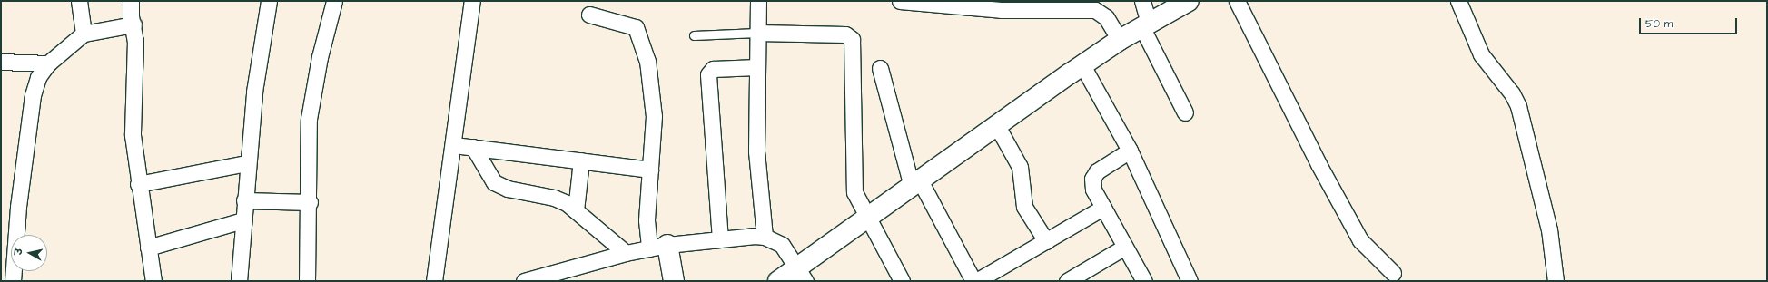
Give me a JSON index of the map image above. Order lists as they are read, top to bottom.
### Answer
{
  "scale_bar": "50 m",
  "north": "left"
}
